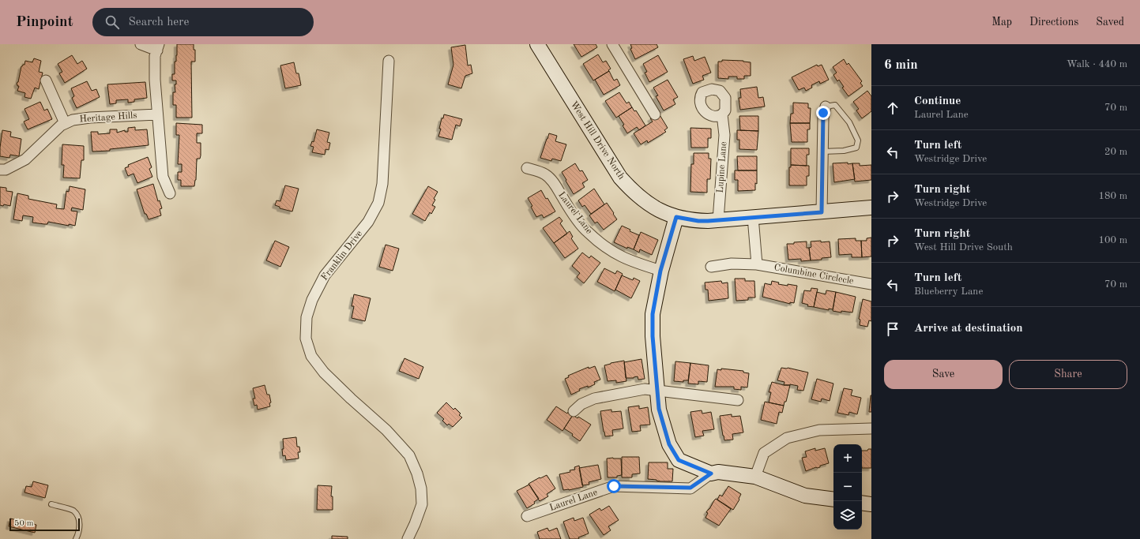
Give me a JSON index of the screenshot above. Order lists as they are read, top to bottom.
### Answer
{
  "streets": {
    "street": [
      "Heritage Hills",
      "West Hill Drive North",
      "Lupine Lane",
      "Laurel Lane",
      "Franklin Drive",
      "Columbine Circlecle"
    ]
  },
  "crossings": [
    ["West Hill Drive North", "Lupine Lane"]
  ],
  "scale_bar": "50 m",
  "page": {
    "header": "Pinpoint",
    "search": "Search here",
    "nav": ["Map", "Directions", "Saved"],
    "heading": ["6 min", "Walk · 440 m"],
    "list": [
      ["Continue", "Laurel Lane", "70 m"],
      ["Turn left", "Westridge Drive", "20 m"],
      ["Turn right", "Westridge Drive", "180 m"],
      ["Turn right", "West Hill Drive South", "100 m"],
      ["Turn left", "Blueberry Lane", "70 m"],
      "Arrive at destination"
    ],
    "buttons": ["Save", "Share"],
    "map_buttons": ["+", "−"],
    "scale": "50 m"
  }
}
